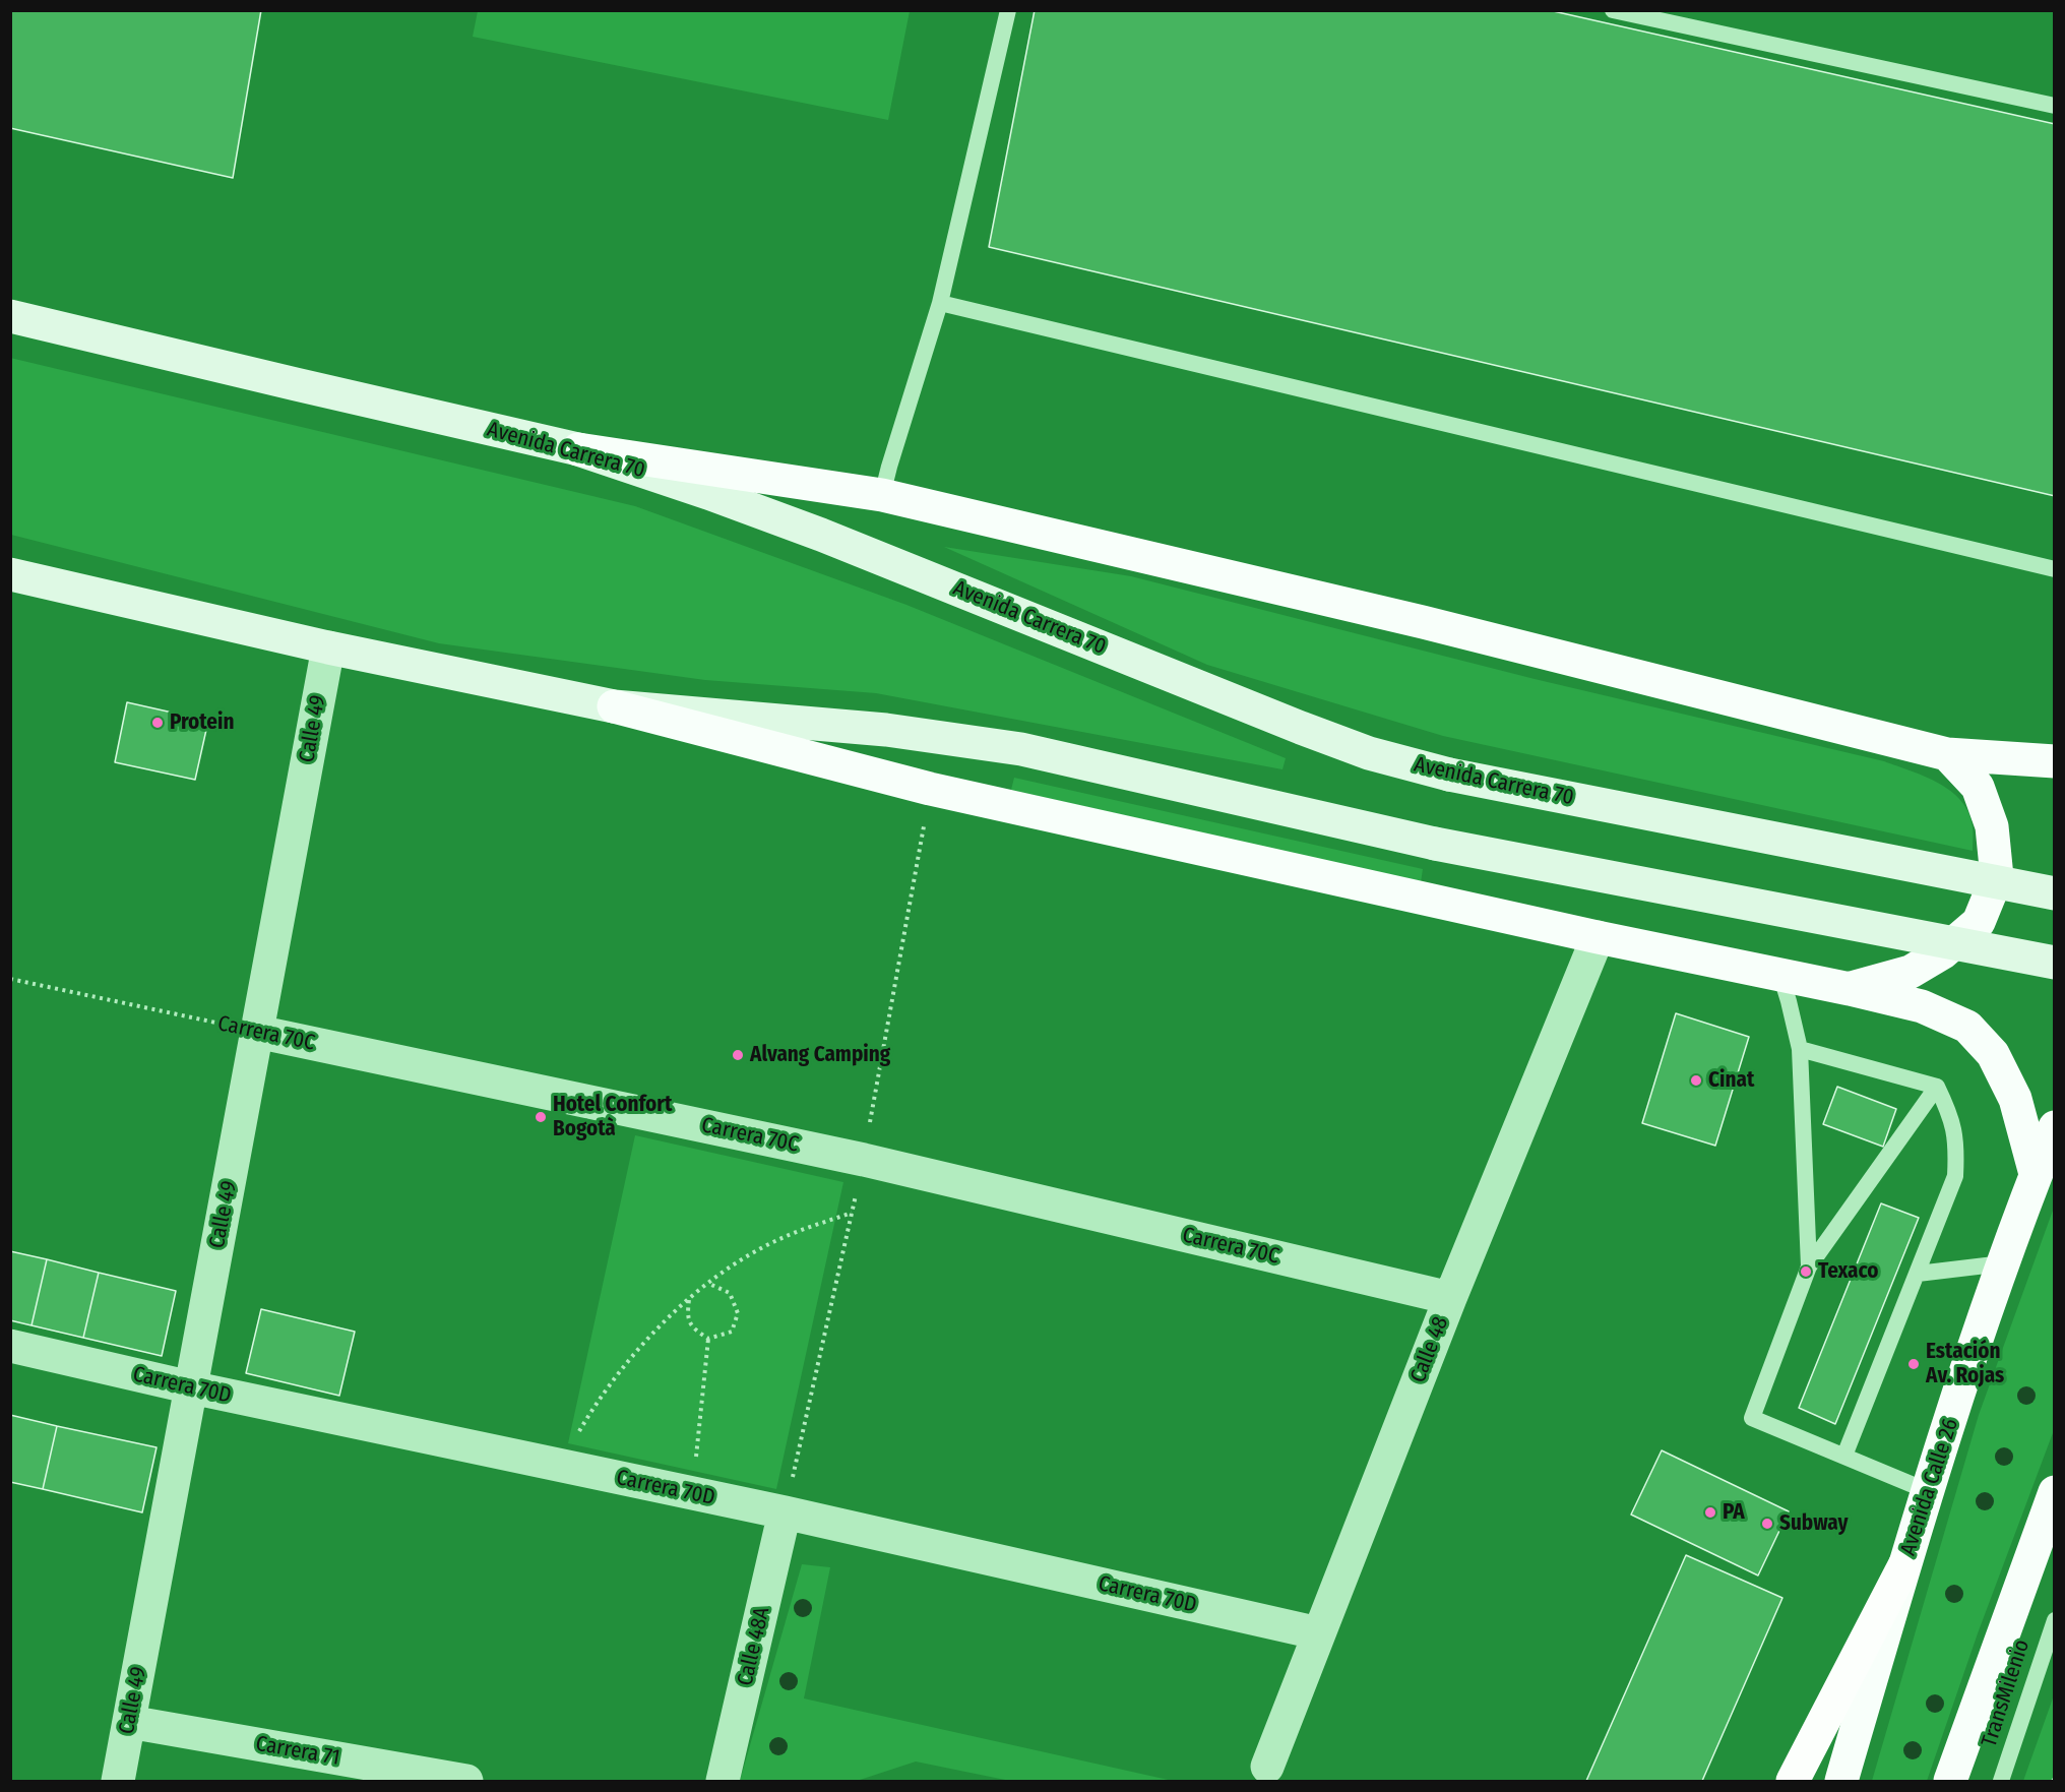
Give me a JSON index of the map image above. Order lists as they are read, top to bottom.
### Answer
{
  "streets": {
    "main road": ["Avenida Carrera 70", "Avenida Calle 26"],
    "street": [
      "Calle 49",
      "Carrera 70C",
      "Calle 48",
      "Carrera 70D",
      "Calle 48A",
      "Carrera 71"
    ],
    "lane": ["TransMilenio"]
  },
  "crossings": [
    ["Calle 49", "Carrera 70C"],
    ["Calle 49", "Carrera 70D"],
    ["Calle 49", "Carrera 71"],
    ["Carrera 70C", "Calle 48"],
    ["Calle 48", "Carrera 70D"],
    ["Carrera 70D", "Calle 48A"]
  ],
  "places": [
    "Protein",
    "Alvang Camping",
    "Cinat",
    "Hotel Confort Bogotà",
    "Texaco",
    "Estación Av. Rojas",
    "PA",
    "Subway"
  ]
}
